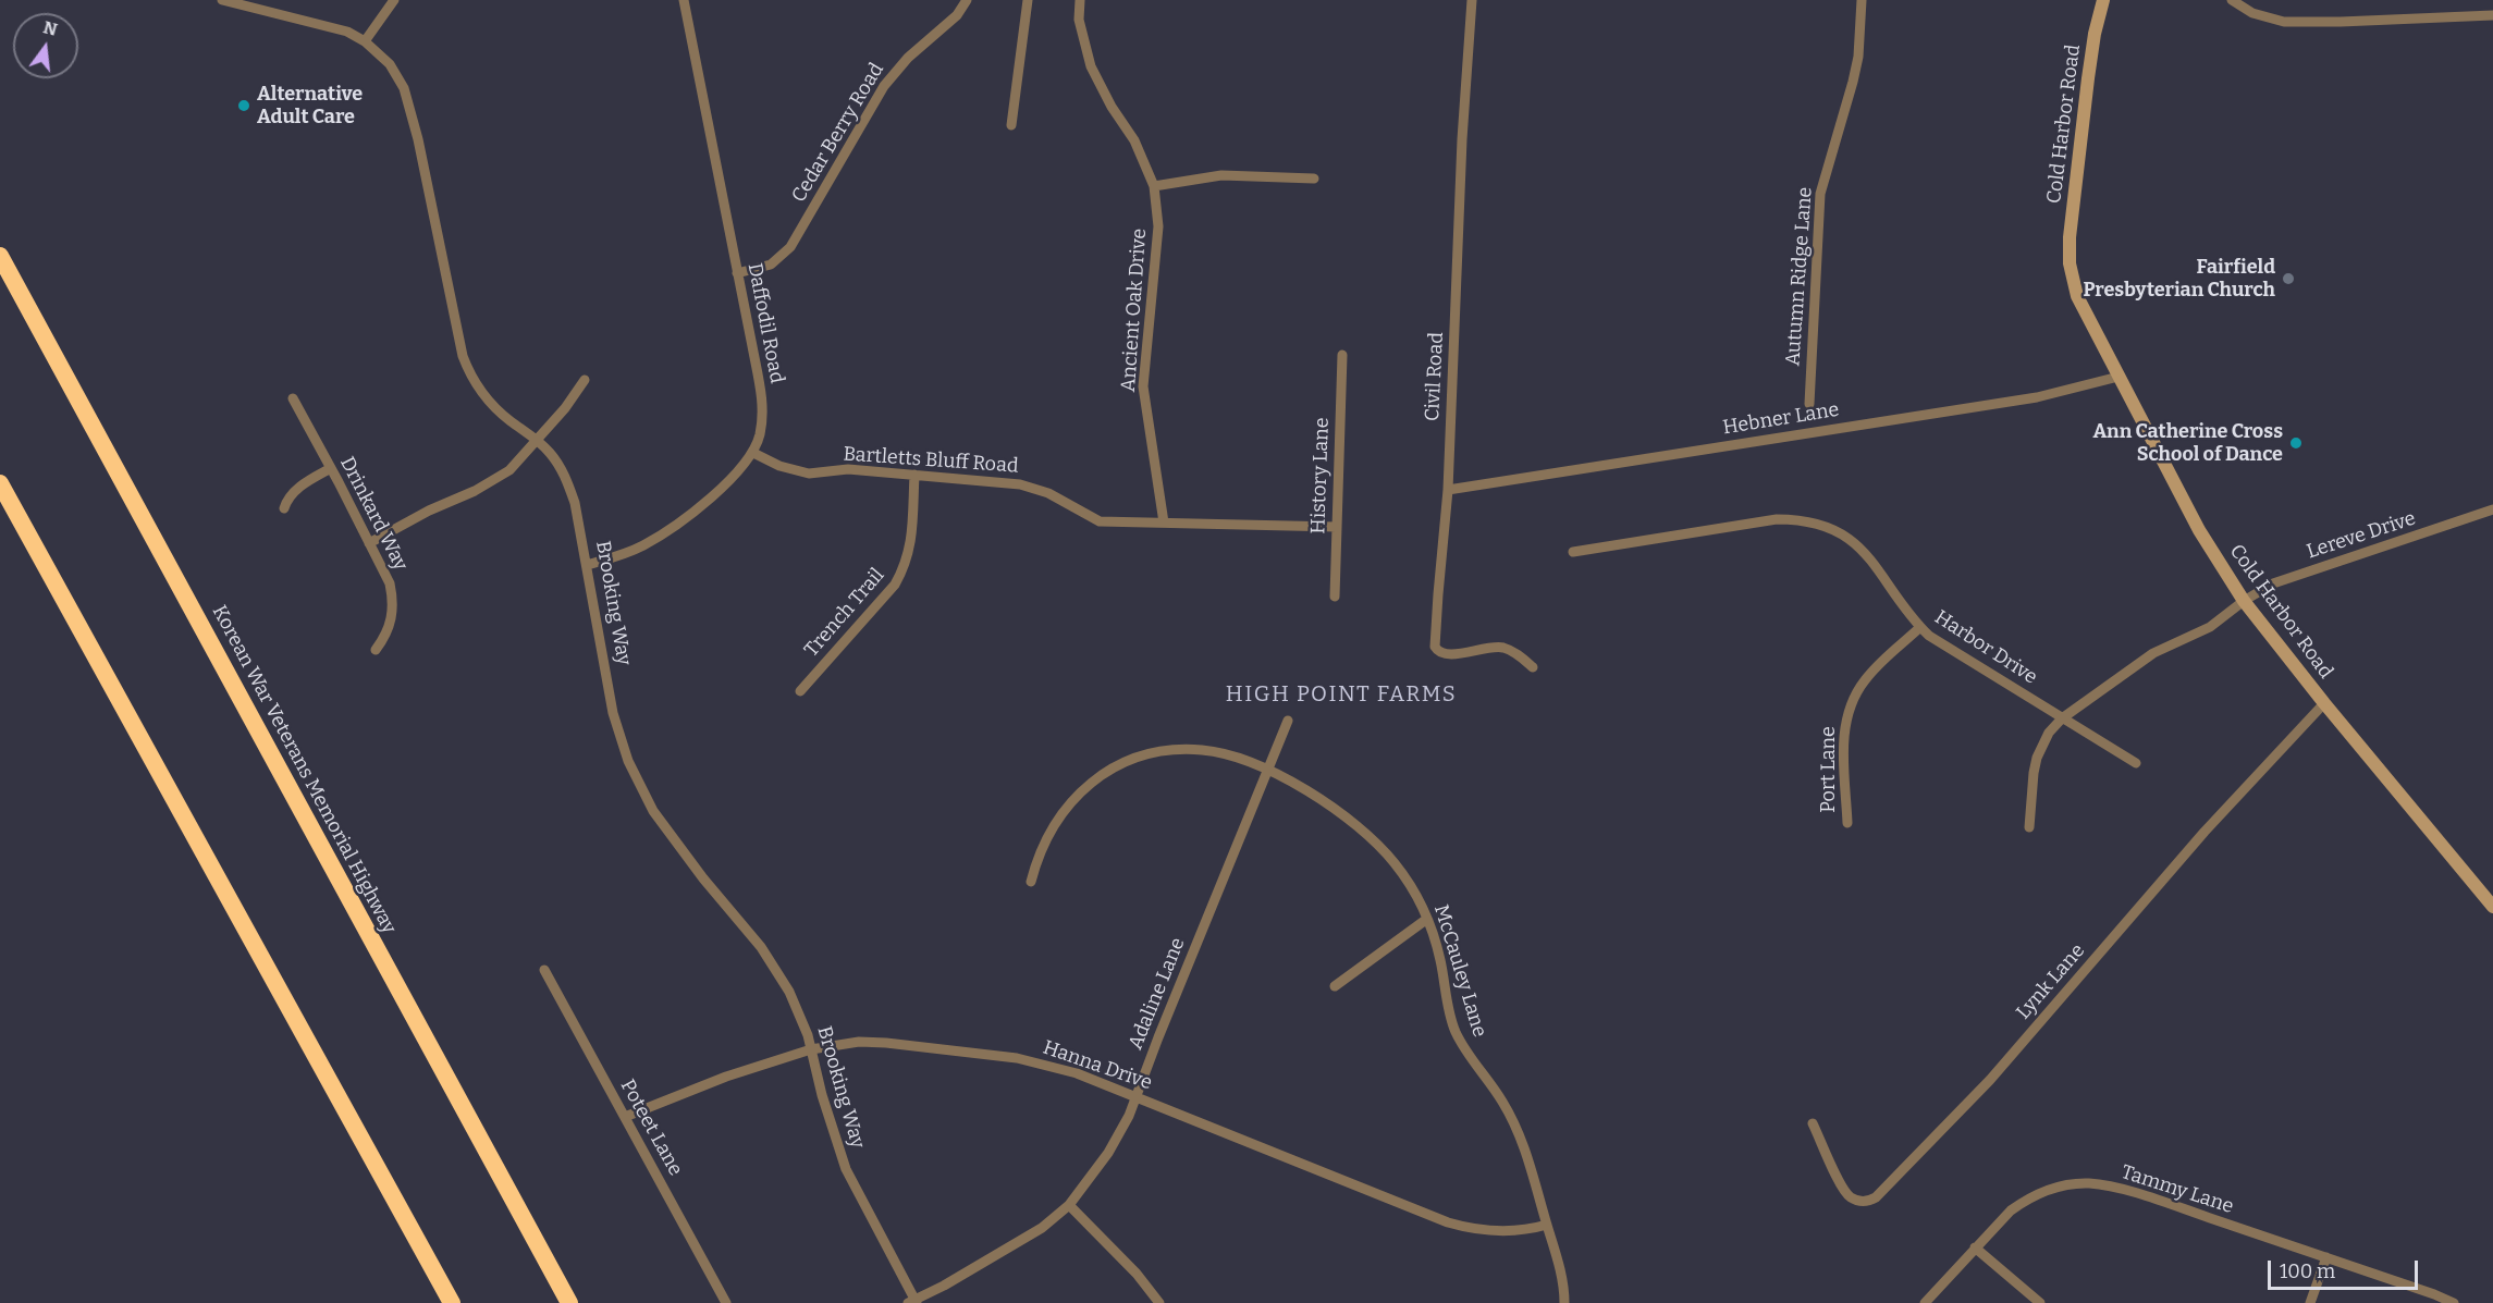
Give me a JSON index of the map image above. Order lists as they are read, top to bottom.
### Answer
{
  "streets": {
    "highway": ["Korean War Veterans Memorial Highway"],
    "main road": ["Cold Harbor Road"],
    "street": [
      "Cedar Berry Road",
      "Autumn Ridge Lane",
      "Ancient Oak Drive",
      "Daffodil Road",
      "Civil Road",
      "Hebner Lane",
      "Bartletts Bluff Road",
      "History Lane",
      "Drinkard Way",
      "Lereve Drive",
      "Brooking Way",
      "Trench Trail",
      "Harbor Drive",
      "Port Lane",
      "McCauley Lane",
      "Lynk Lane",
      "Adaline Lane",
      "Hanna Drive",
      "Poteet Lane",
      "Tammy Lane"
    ]
  },
  "crossings": [
    ["Cold Harbor Road", "Hebner Lane"],
    ["Cold Harbor Road", "Lereve Drive"],
    ["Cold Harbor Road", "Lynk Lane"],
    ["Cedar Berry Road", "Daffodil Road"],
    ["Ancient Oak Drive", "Bartletts Bluff Road"],
    ["Daffodil Road", "Bartletts Bluff Road"],
    ["Daffodil Road", "Brooking Way"],
    ["Civil Road", "Hebner Lane"],
    ["Bartletts Bluff Road", "History Lane"],
    ["Bartletts Bluff Road", "Trench Trail"],
    ["Lereve Drive", "Harbor Drive"],
    ["Brooking Way", "Adaline Lane"],
    ["Brooking Way", "Hanna Drive"],
    ["Harbor Drive", "Port Lane"],
    ["McCauley Lane", "Adaline Lane"],
    ["McCauley Lane", "Hanna Drive"],
    ["Adaline Lane", "Hanna Drive"],
    ["Hanna Drive", "Poteet Lane"]
  ],
  "districts": ["HIGH POINT FARMS"],
  "places": ["Alternative Adult Care", "Fairfield Presbyterian Church", "Ann Catherine Cross School of Dance"],
  "scale_bar": "100 m",
  "north": "top"
}
